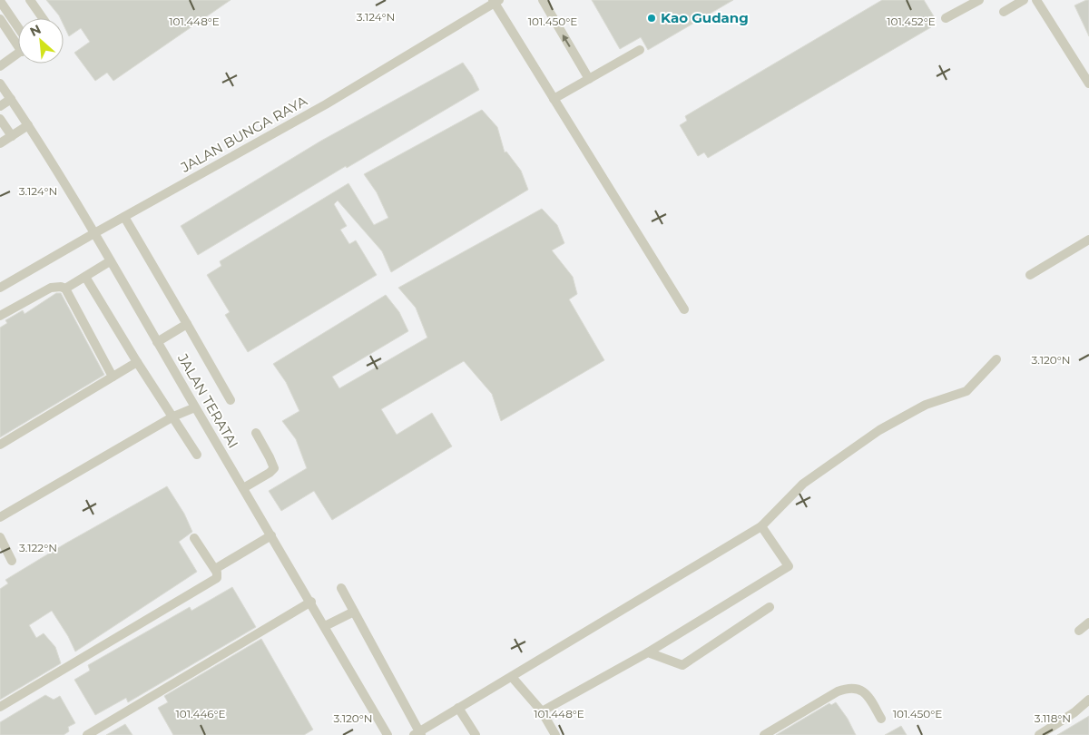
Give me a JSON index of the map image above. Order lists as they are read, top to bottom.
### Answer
{
  "streets": {
    "street": ["JALAN BUNGA RAYA", "JALAN TERATAI"]
  },
  "crossings": [
    ["JALAN BUNGA RAYA", "JALAN TERATAI"]
  ],
  "places": ["Kao Gudang"],
  "north": "top left",
  "coordinates": [
    "3.124°N",
    "101.448°E",
    "101.450°E",
    "101.452°E",
    "3.120°N",
    "3.122°N",
    "101.446°E",
    "3.118°N"
  ]
}
